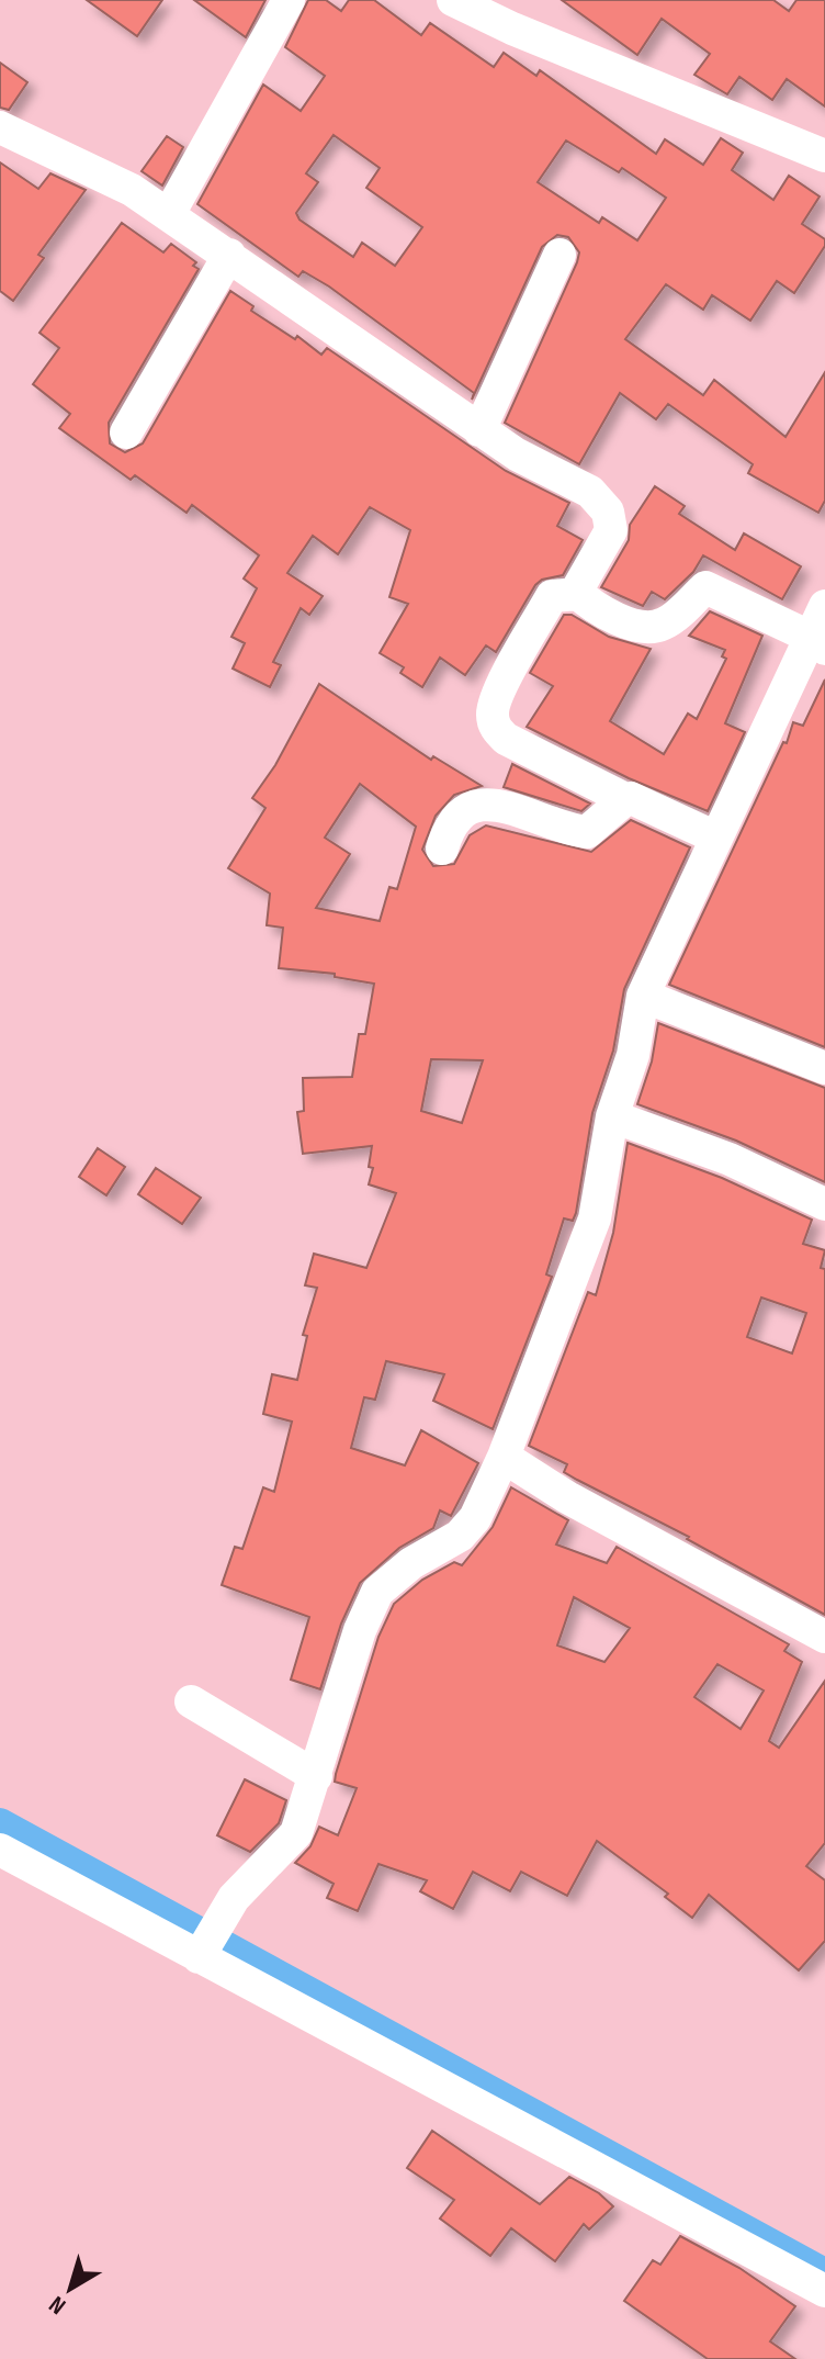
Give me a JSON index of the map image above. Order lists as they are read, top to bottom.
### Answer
{
  "north": "bottom left"
}
